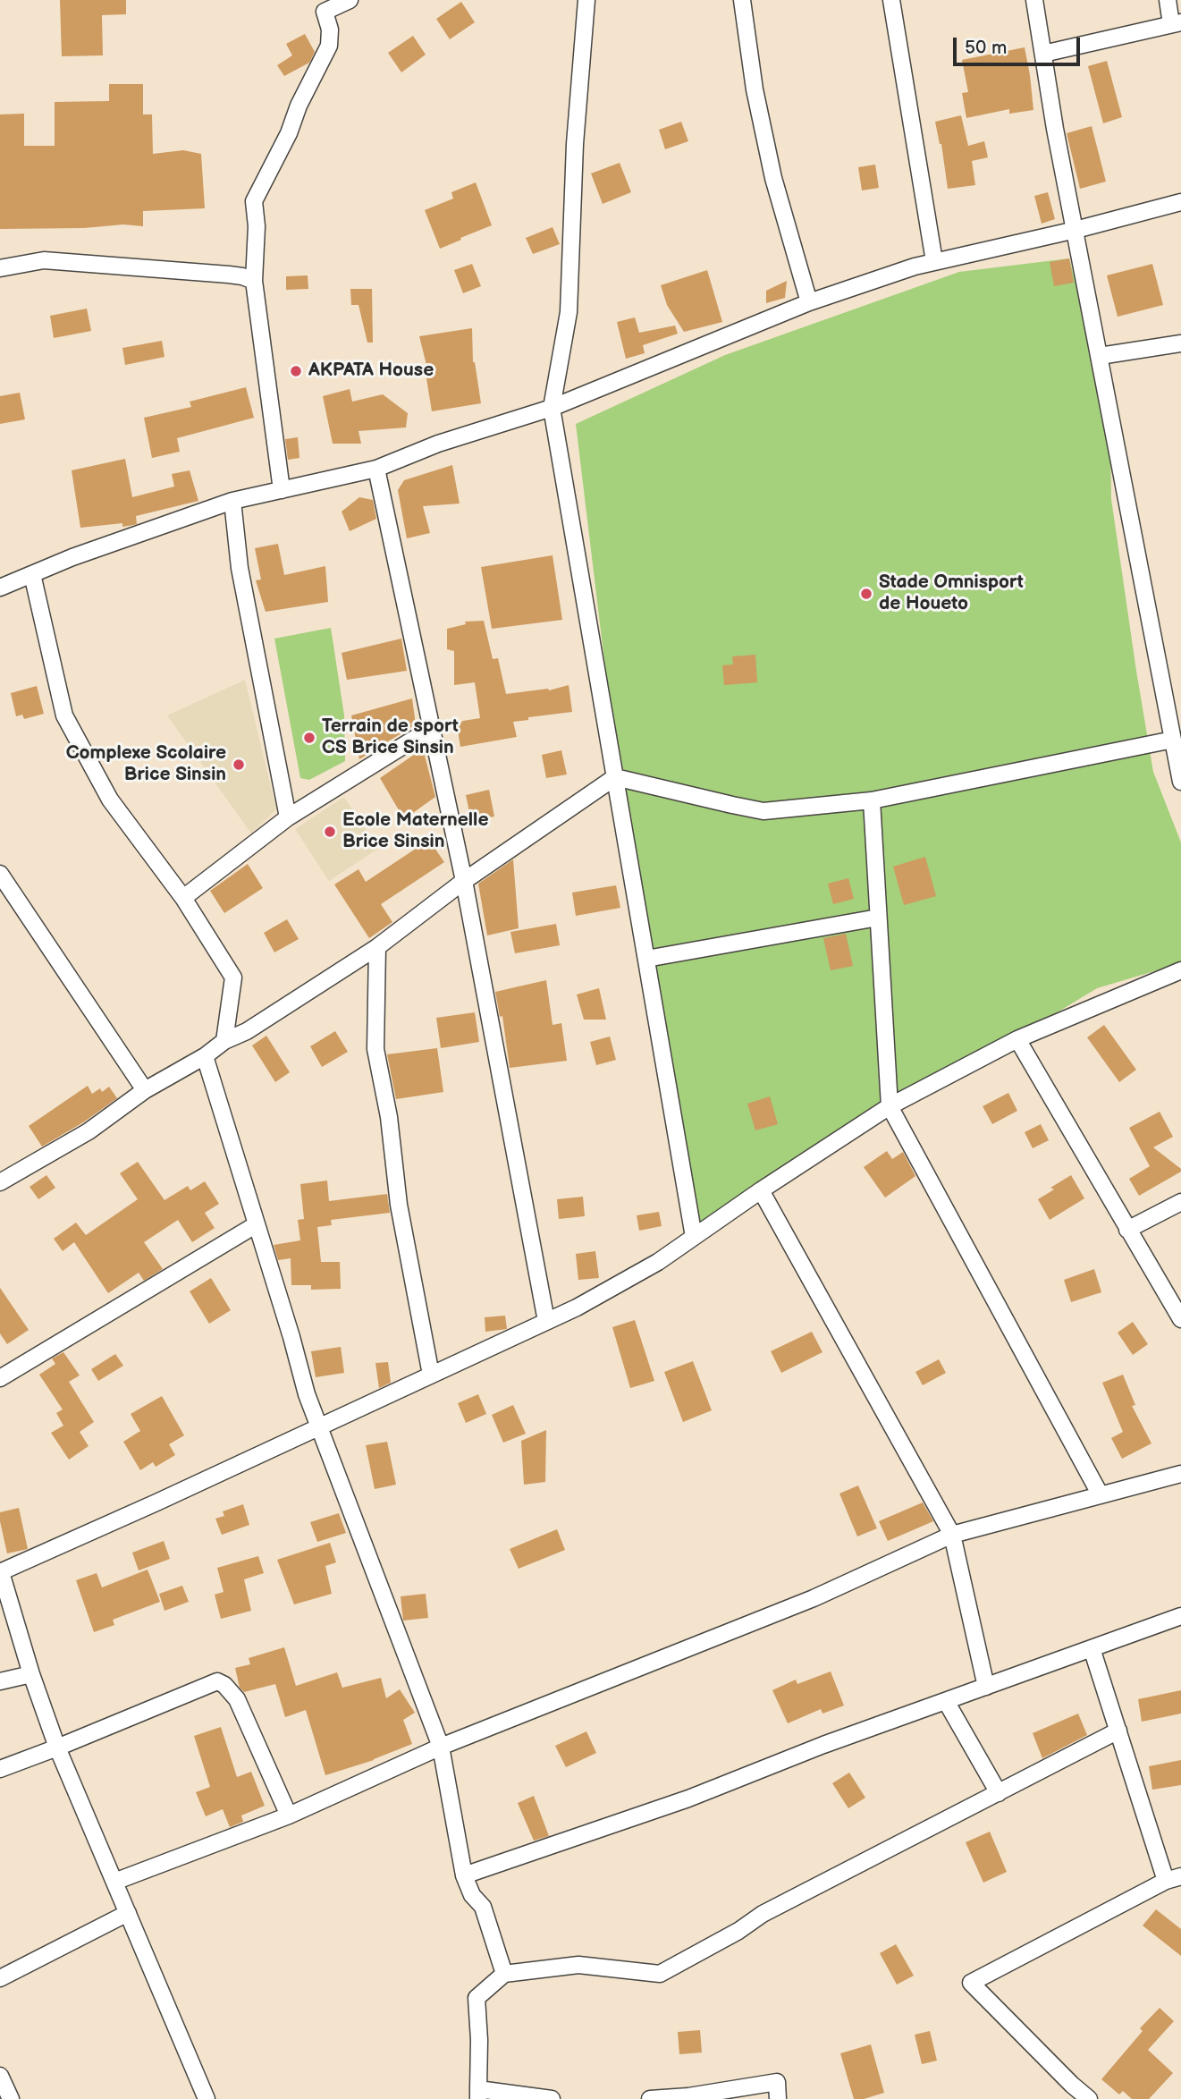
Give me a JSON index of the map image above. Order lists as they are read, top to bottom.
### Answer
{
  "places": [
    "AKPATA House",
    "Stade Omnisport de Houeto",
    "Terrain de sport CS Brice Sinsin",
    "Complexe Scolaire Brice Sinsin",
    "Ecole Maternelle Brice Sinsin"
  ],
  "scale_bar": "50 m"
}
